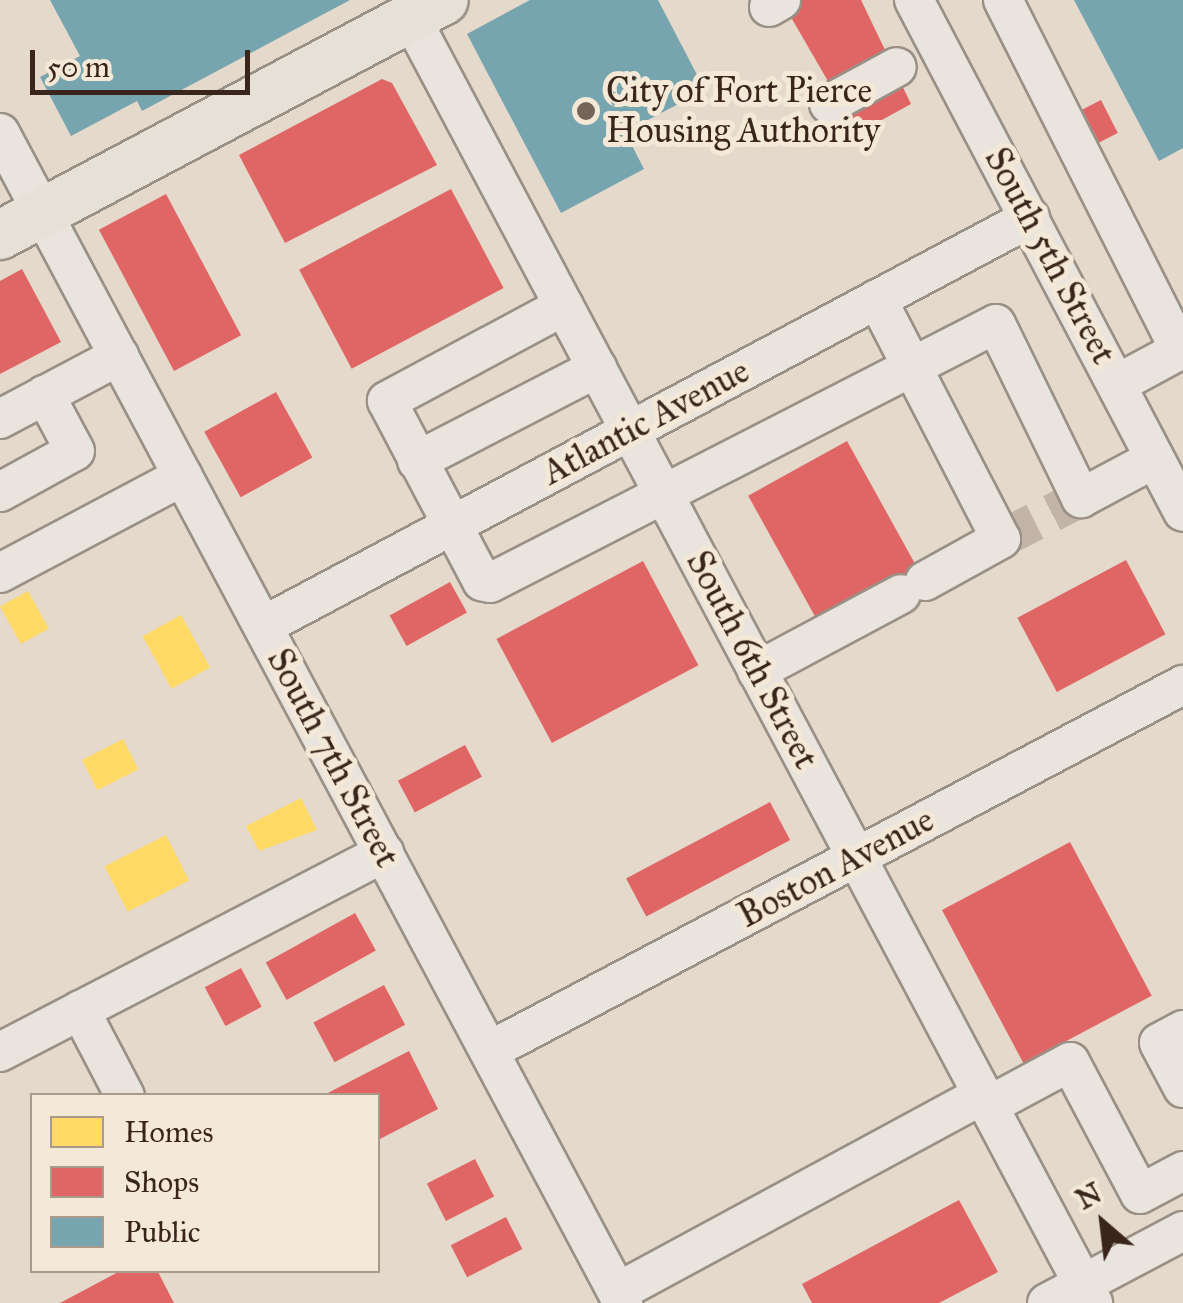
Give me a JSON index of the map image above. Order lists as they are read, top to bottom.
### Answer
{
  "streets": {
    "street": [
      "South 5th Street",
      "Atlantic Avenue",
      "South 6th Street",
      "South 7th Street",
      "Boston Avenue"
    ]
  },
  "crossings": [
    ["South 5th Street", "Atlantic Avenue"],
    ["Atlantic Avenue", "South 6th Street"],
    ["Atlantic Avenue", "South 7th Street"],
    ["South 6th Street", "Boston Avenue"],
    ["South 7th Street", "Boston Avenue"]
  ],
  "places": ["City of Fort Pierce Housing Authority"],
  "legend": ["Homes", "Shops", "Public"],
  "scale_bar": "50 m",
  "north": "top left"
}
